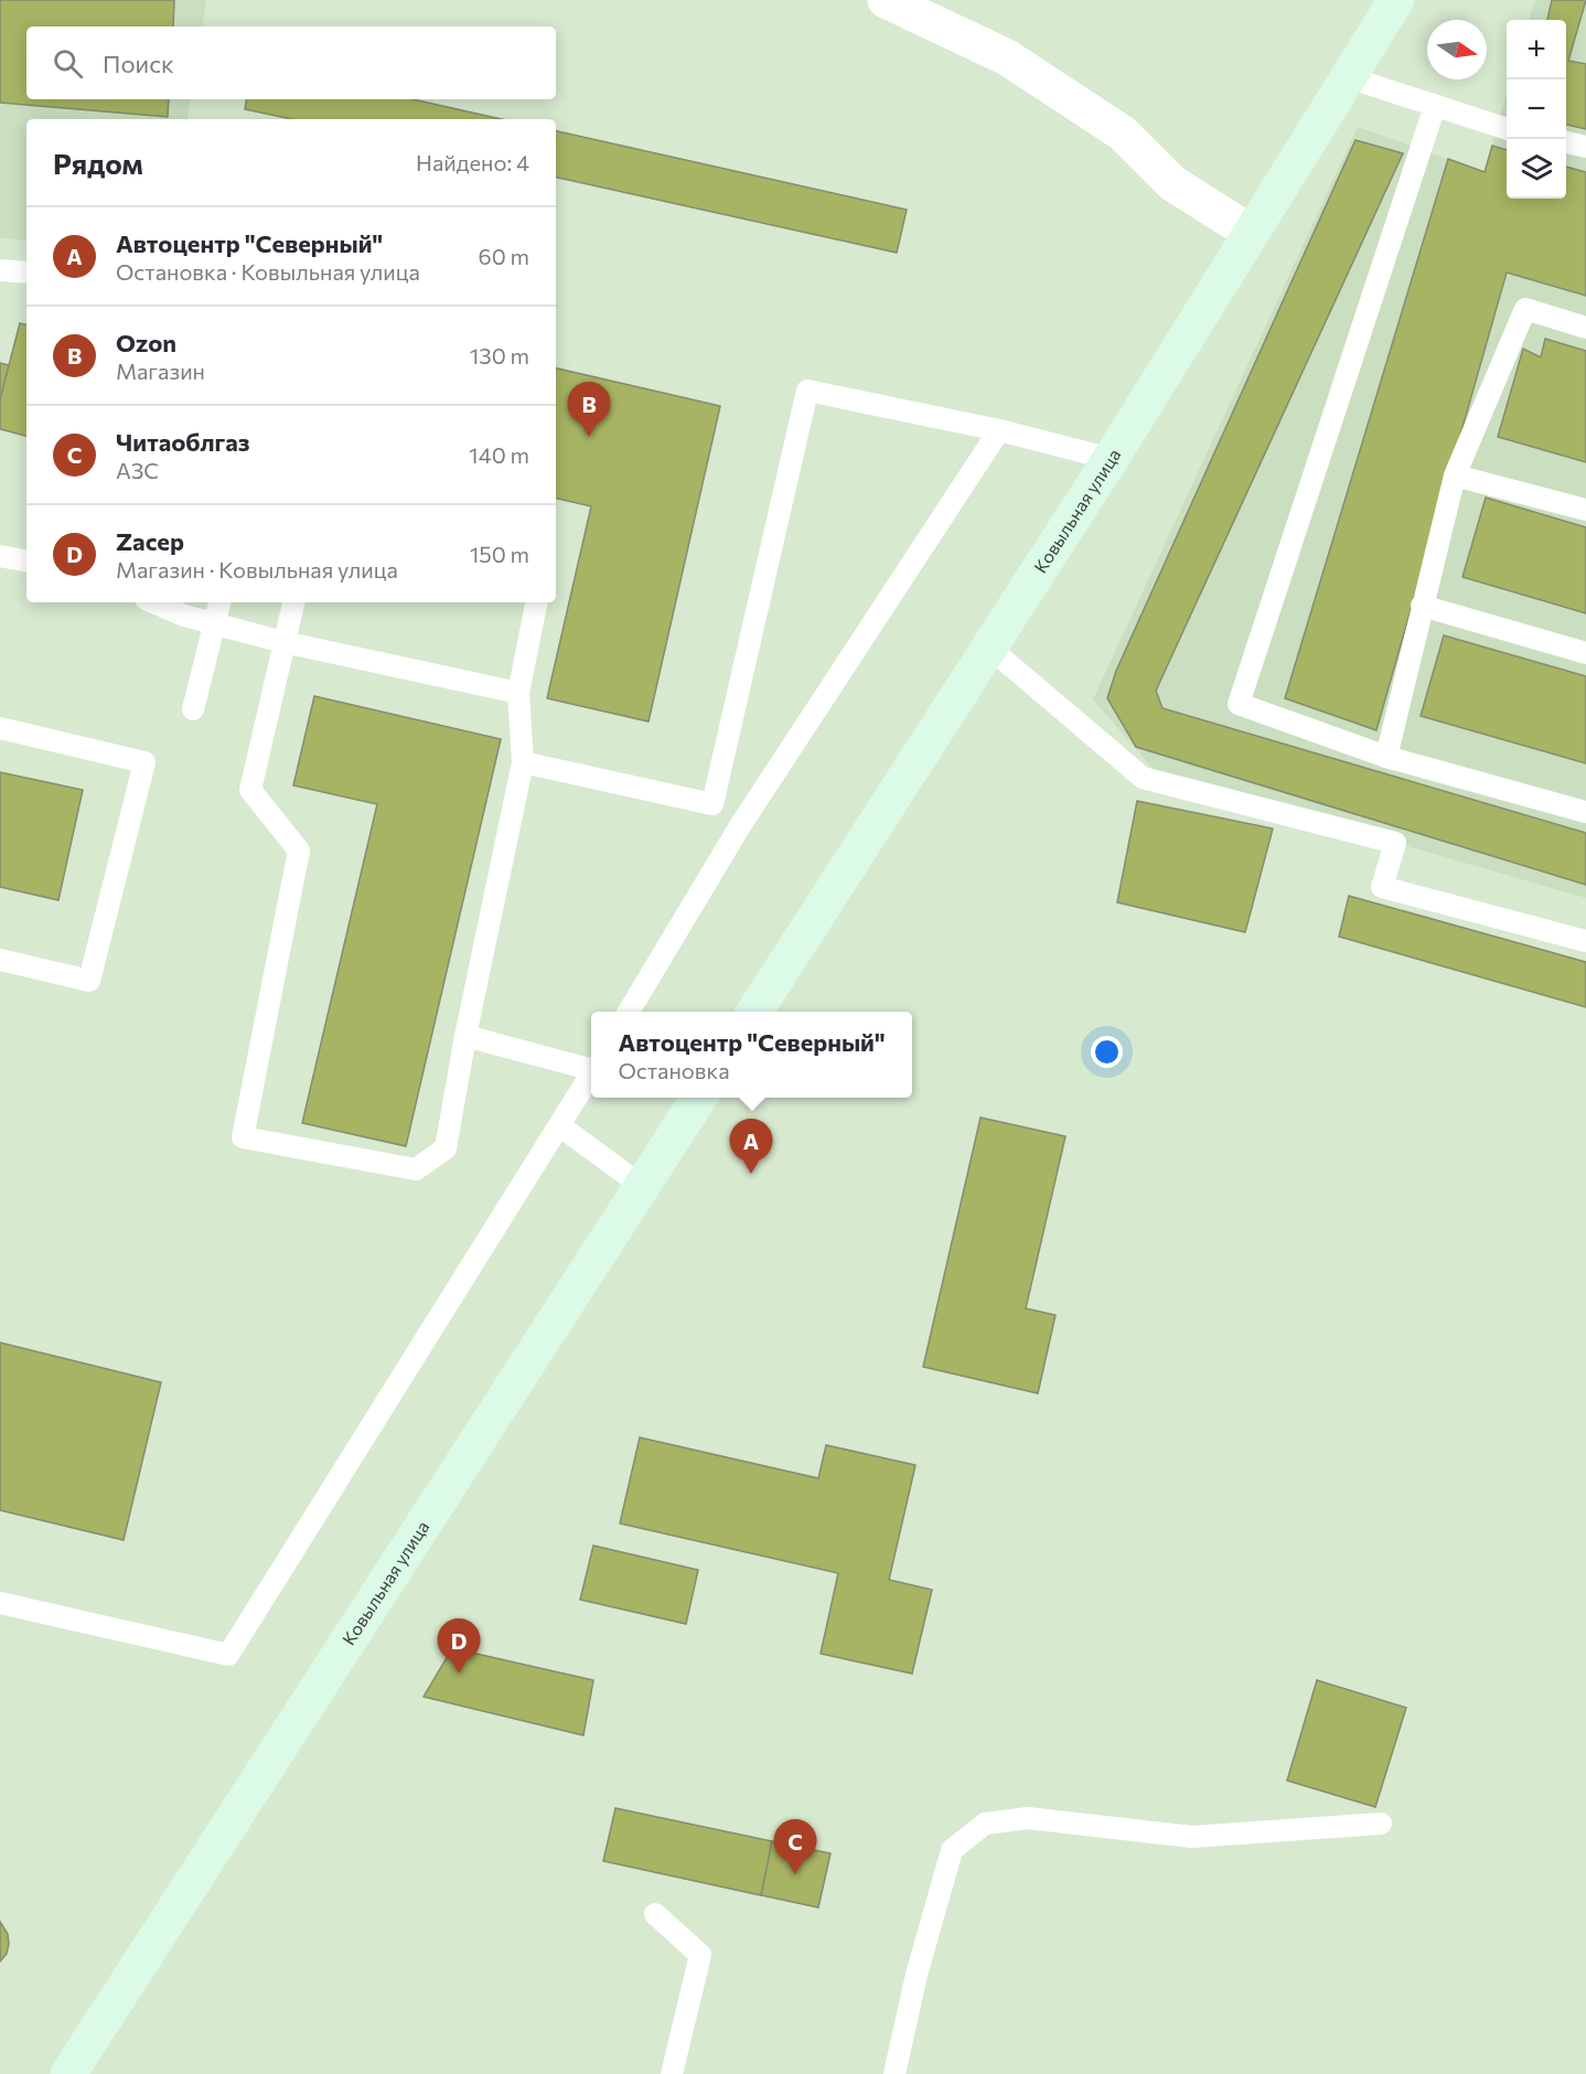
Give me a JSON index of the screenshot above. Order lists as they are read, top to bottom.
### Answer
{
  "streets": {
    "main road": ["Ковыльная улица"]
  },
  "north": "right",
  "page": {
    "map_buttons": ["+", "−"],
    "search": "Поиск",
    "heading": ["Рядом", "Найдено: 4"],
    "list": [
      {
        "mark": "A",
        "name": "Автоцентр \"Северный\"",
        "note": "Остановка · Ковыльная улица",
        "value": "60 m"
      },
      {
        "mark": "B",
        "name": "Ozon",
        "note": "Магазин",
        "value": "130 m"
      },
      {
        "mark": "C",
        "name": "Читаоблгаз",
        "note": "АЗС",
        "value": "140 m"
      },
      {
        "mark": "D",
        "name": "Zacep",
        "note": "Магазин · Ковыльная улица",
        "value": "150 m"
      }
    ],
    "pins": [
      "B",
      "A",
      "D",
      "C"
    ],
    "popup": ["Автоцентр \"Северный\"", "Остановка"]
  }
}
